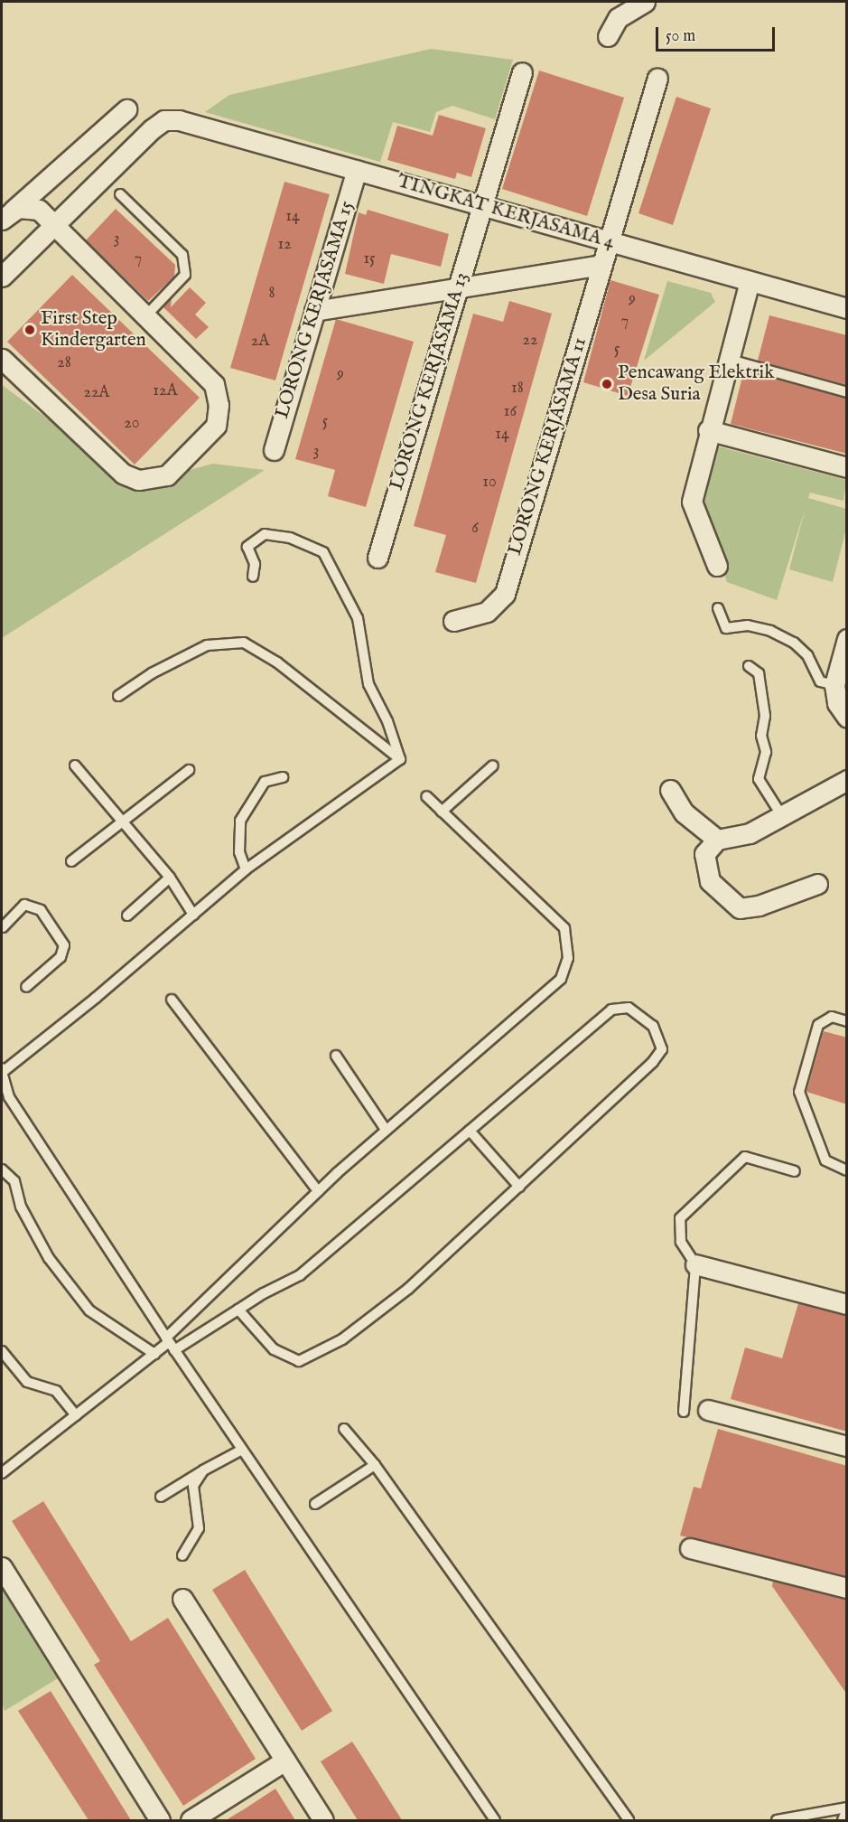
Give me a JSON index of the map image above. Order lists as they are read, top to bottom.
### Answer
{
  "streets": {
    "street": [
      "TINGKAT KERJASAMA 4",
      "LORONG KERJASAMA 15",
      "LORONG KERJASAMA 13",
      "LORONG KERJASAMA 11"
    ]
  },
  "crossings": [
    ["TINGKAT KERJASAMA 4", "LORONG KERJASAMA 15"],
    ["TINGKAT KERJASAMA 4", "LORONG KERJASAMA 13"],
    ["TINGKAT KERJASAMA 4", "LORONG KERJASAMA 11"]
  ],
  "places": ["First Step Kindergarten", "Pencawang Elektrik Desa Suria"],
  "house_numbers": [
    "14",
    "3",
    "12",
    "7",
    "15",
    "8",
    "9",
    "7",
    "22",
    "2A",
    "5",
    "28",
    "9",
    "18",
    "12A",
    "22A",
    "16",
    "5",
    "20",
    "14",
    "3",
    "10",
    "6"
  ],
  "scale_bar": "50 m"
}
